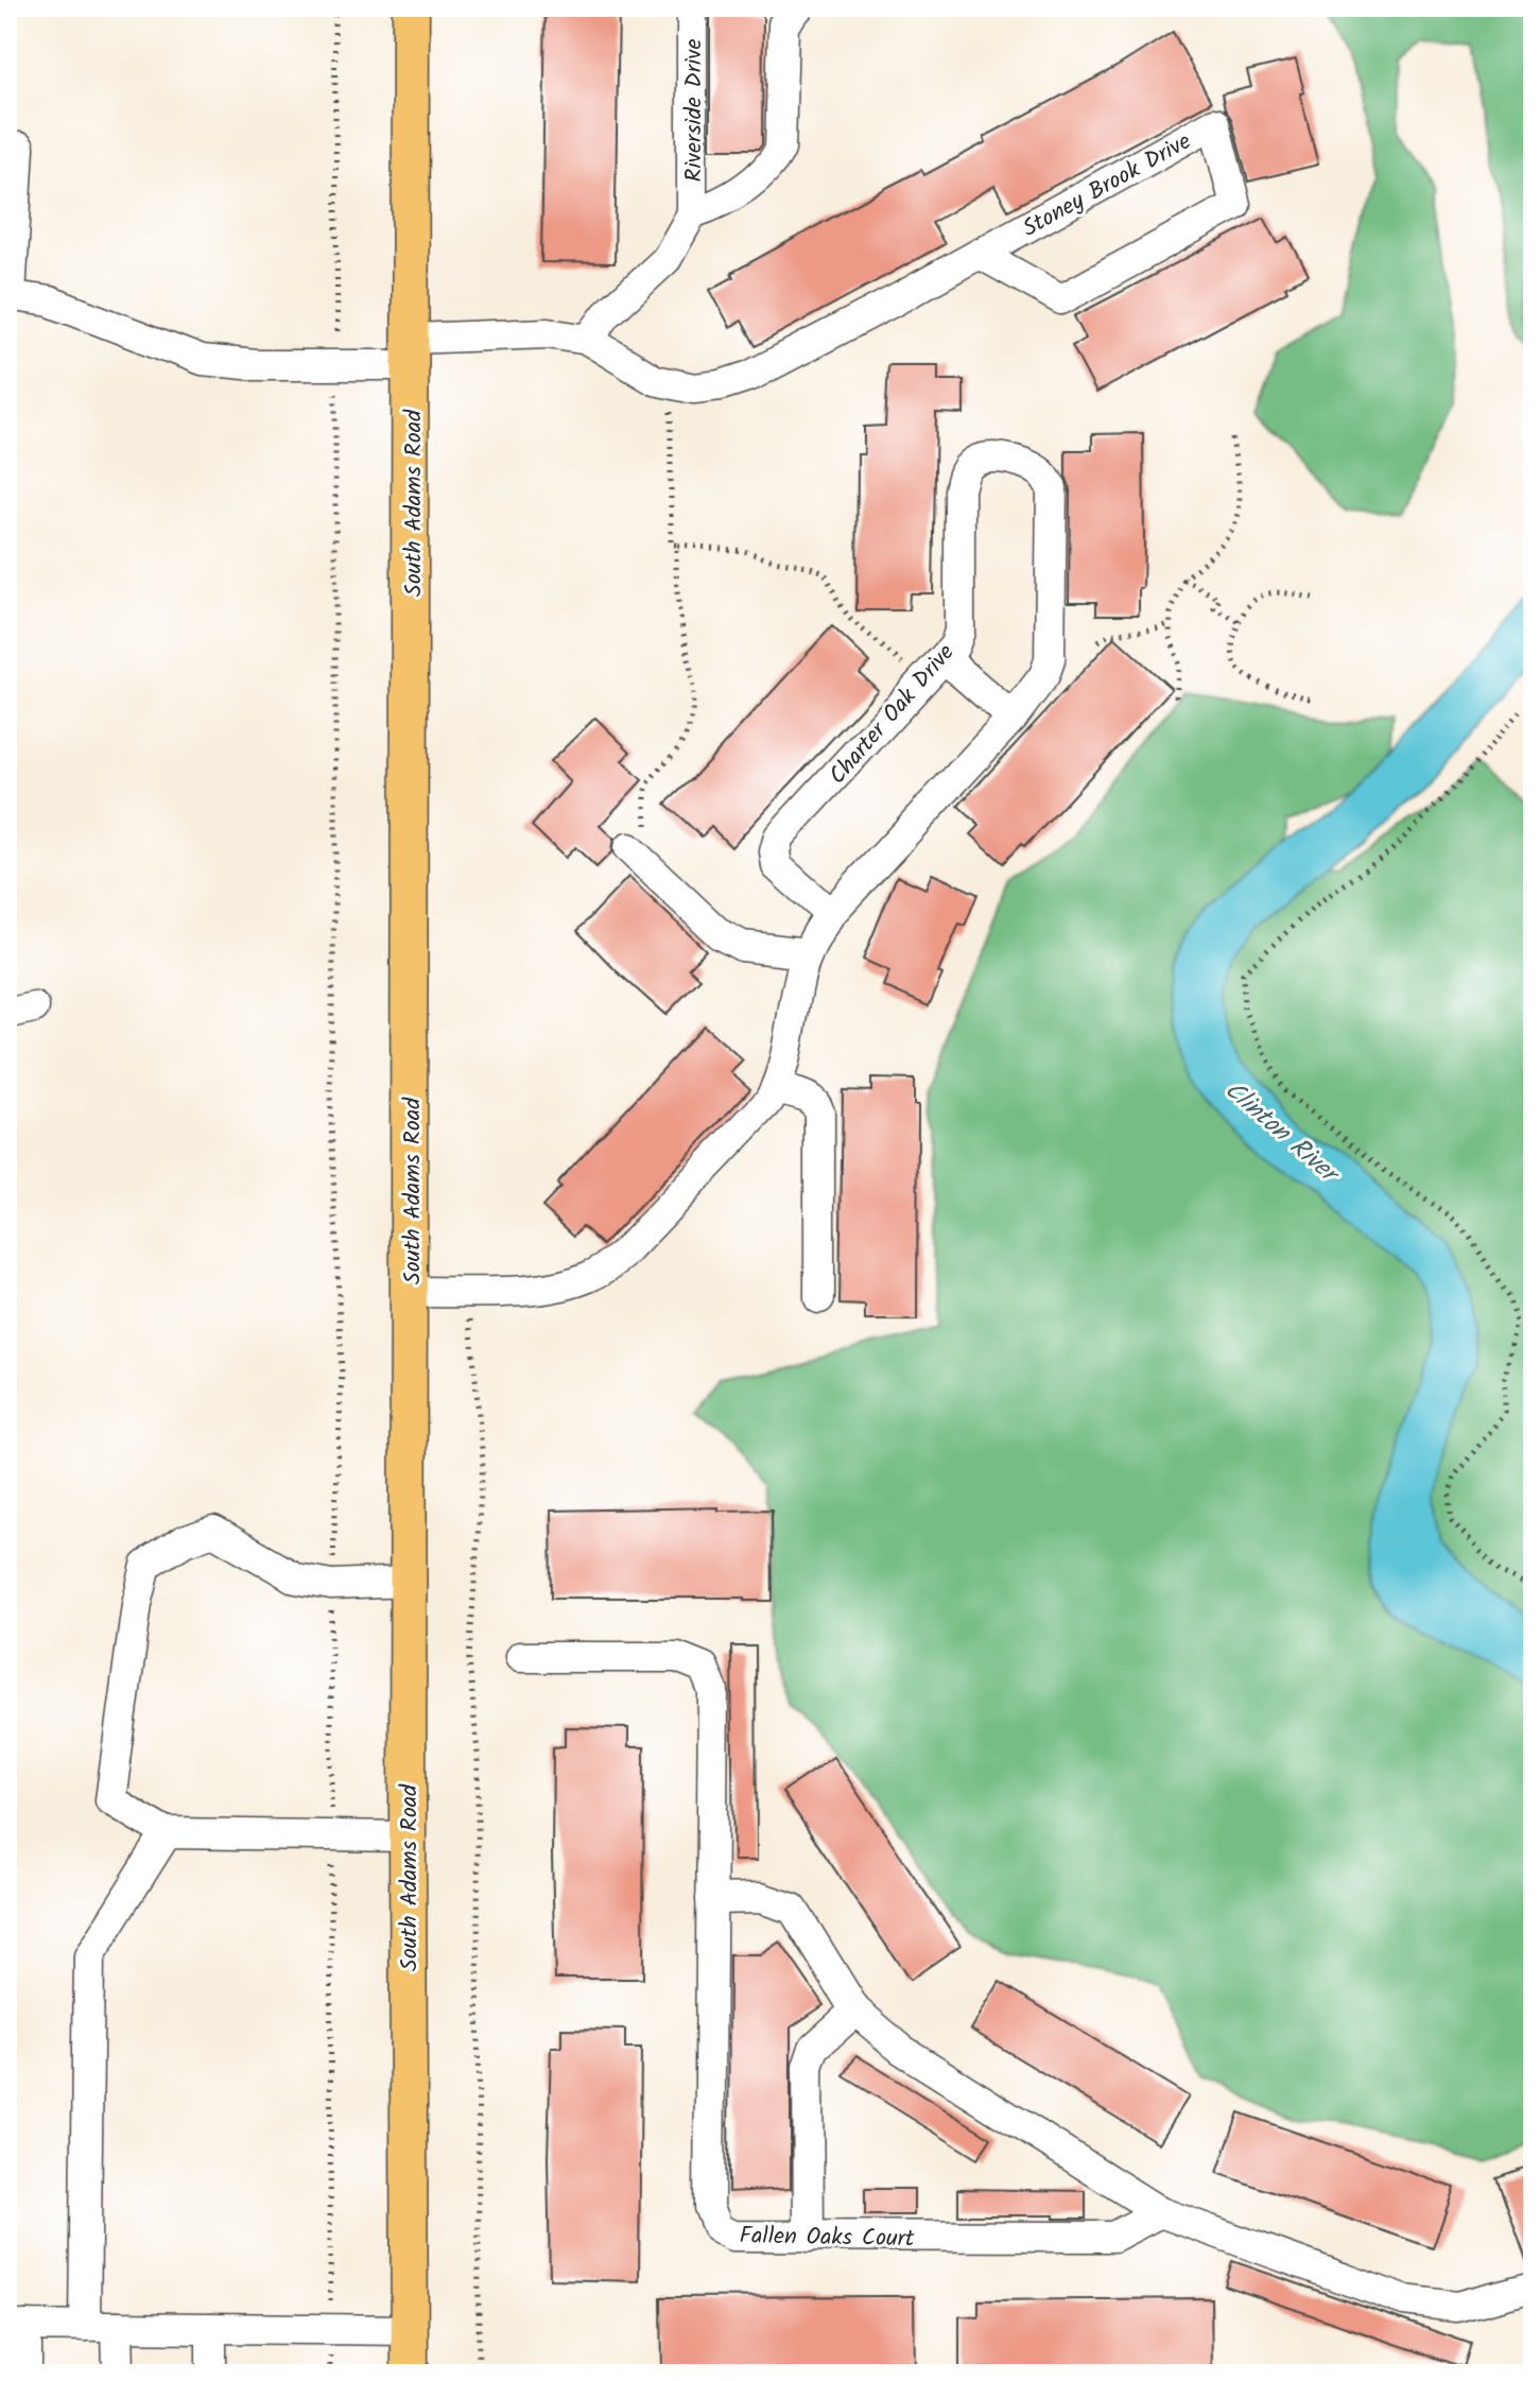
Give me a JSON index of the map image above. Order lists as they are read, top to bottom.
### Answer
{
  "streets": {
    "main road": ["South Adams Road"],
    "street": [
      "Riverside Drive",
      "Stoney Brook Drive",
      "Charter Oak Drive",
      "Fallen Oaks Court"
    ]
  },
  "crossings": [
    ["Riverside Drive", "Stoney Brook Drive"],
    ["Stoney Brook Drive", "South Adams Road"],
    ["South Adams Road", "Charter Oak Drive"]
  ],
  "water": ["Clinton River"]
}
